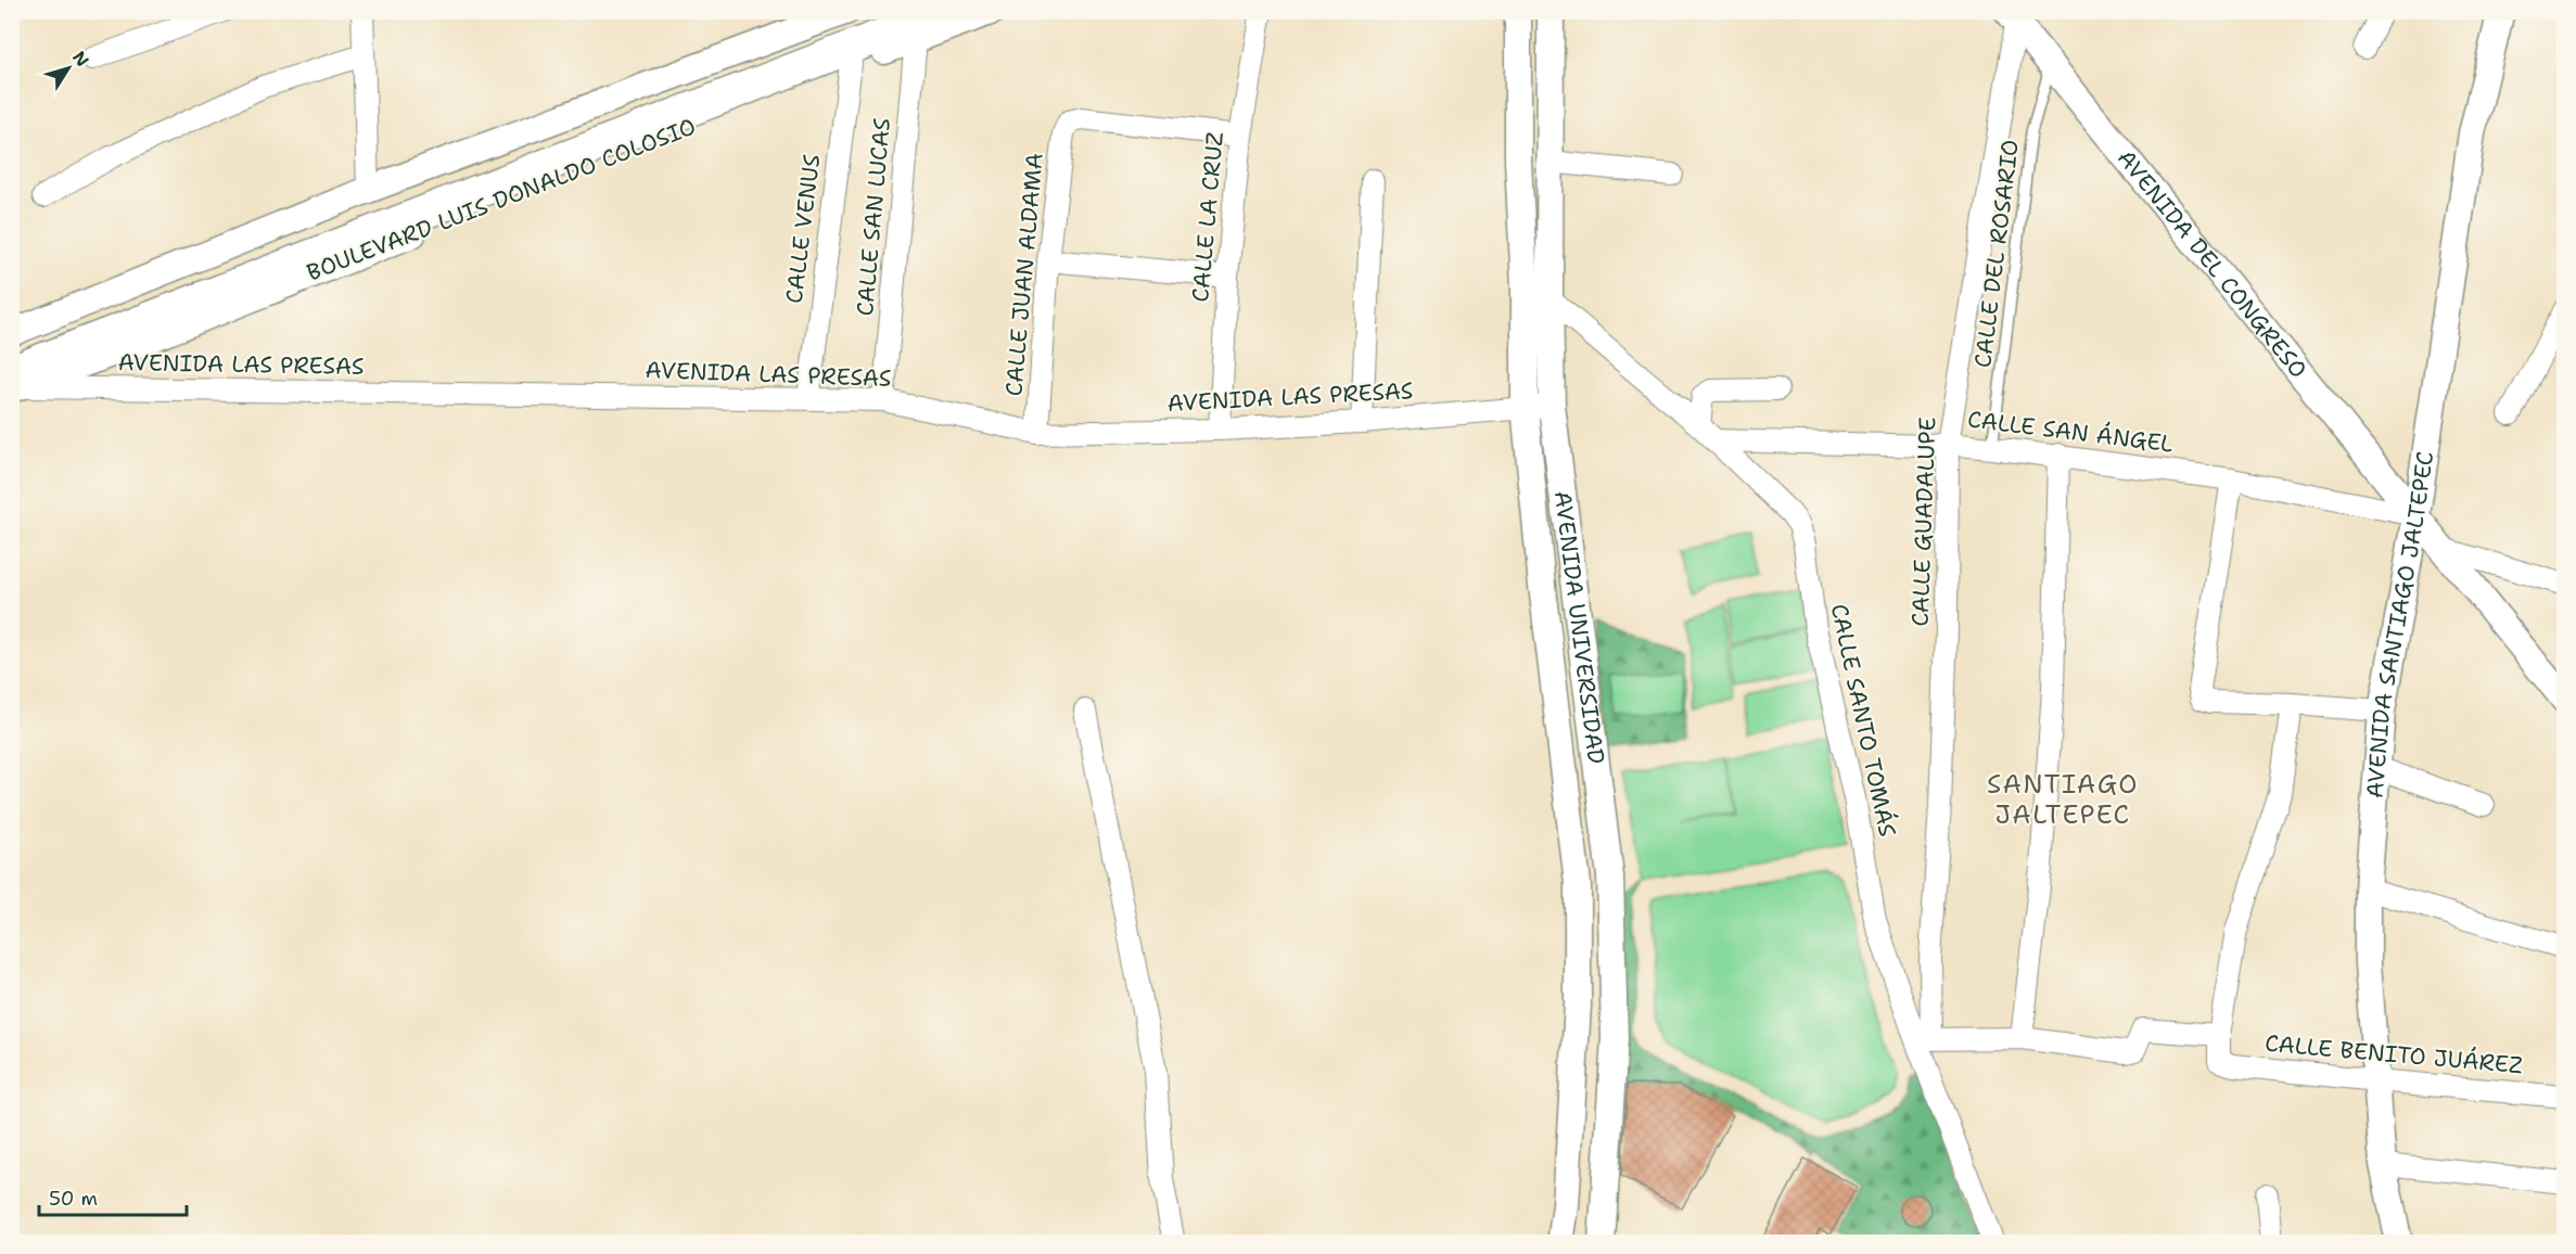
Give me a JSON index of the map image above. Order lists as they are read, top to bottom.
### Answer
{
  "streets": {
    "street": [
      "BOULEVARD LUIS DONALDO COLOSIO",
      "CALLE SAN LUCAS",
      "CALLE LA CRUZ",
      "CALLE VENUS",
      "AVENIDA DEL CONGRESO",
      "CALLE JUAN ALDAMA",
      "AVENIDA LAS PRESAS",
      "CALLE SAN ÁNGEL",
      "CALLE GUADALUPE",
      "AVENIDA SANTIAGO JALTEPEC",
      "AVENIDA UNIVERSIDAD",
      "CALLE SANTO TOMÁS",
      "CALLE BENITO JUÁREZ"
    ],
    "lane": ["CALLE DEL ROSARIO"]
  },
  "crossings": [
    ["BOULEVARD LUIS DONALDO COLOSIO", "CALLE SAN LUCAS"],
    ["BOULEVARD LUIS DONALDO COLOSIO", "CALLE VENUS"],
    ["BOULEVARD LUIS DONALDO COLOSIO", "AVENIDA LAS PRESAS"],
    ["CALLE SAN LUCAS", "AVENIDA LAS PRESAS"],
    ["CALLE LA CRUZ", "CALLE JUAN ALDAMA"],
    ["CALLE LA CRUZ", "AVENIDA LAS PRESAS"],
    ["CALLE VENUS", "AVENIDA LAS PRESAS"],
    ["CALLE DEL ROSARIO", "AVENIDA DEL CONGRESO"],
    ["CALLE DEL ROSARIO", "CALLE SAN ÁNGEL"],
    ["AVENIDA DEL CONGRESO", "CALLE SAN ÁNGEL"],
    ["AVENIDA DEL CONGRESO", "CALLE GUADALUPE"],
    ["AVENIDA DEL CONGRESO", "AVENIDA SANTIAGO JALTEPEC"],
    ["CALLE JUAN ALDAMA", "AVENIDA LAS PRESAS"],
    ["AVENIDA LAS PRESAS", "AVENIDA UNIVERSIDAD"],
    ["CALLE SAN ÁNGEL", "CALLE GUADALUPE"],
    ["CALLE SAN ÁNGEL", "AVENIDA SANTIAGO JALTEPEC"],
    ["CALLE SAN ÁNGEL", "CALLE SANTO TOMÁS"],
    ["CALLE GUADALUPE", "CALLE SANTO TOMÁS"],
    ["AVENIDA SANTIAGO JALTEPEC", "CALLE BENITO JUÁREZ"],
    ["AVENIDA UNIVERSIDAD", "CALLE SANTO TOMÁS"]
  ],
  "districts": ["SANTIAGO JALTEPEC"],
  "scale_bar": "50 m",
  "north": "top right"
}
